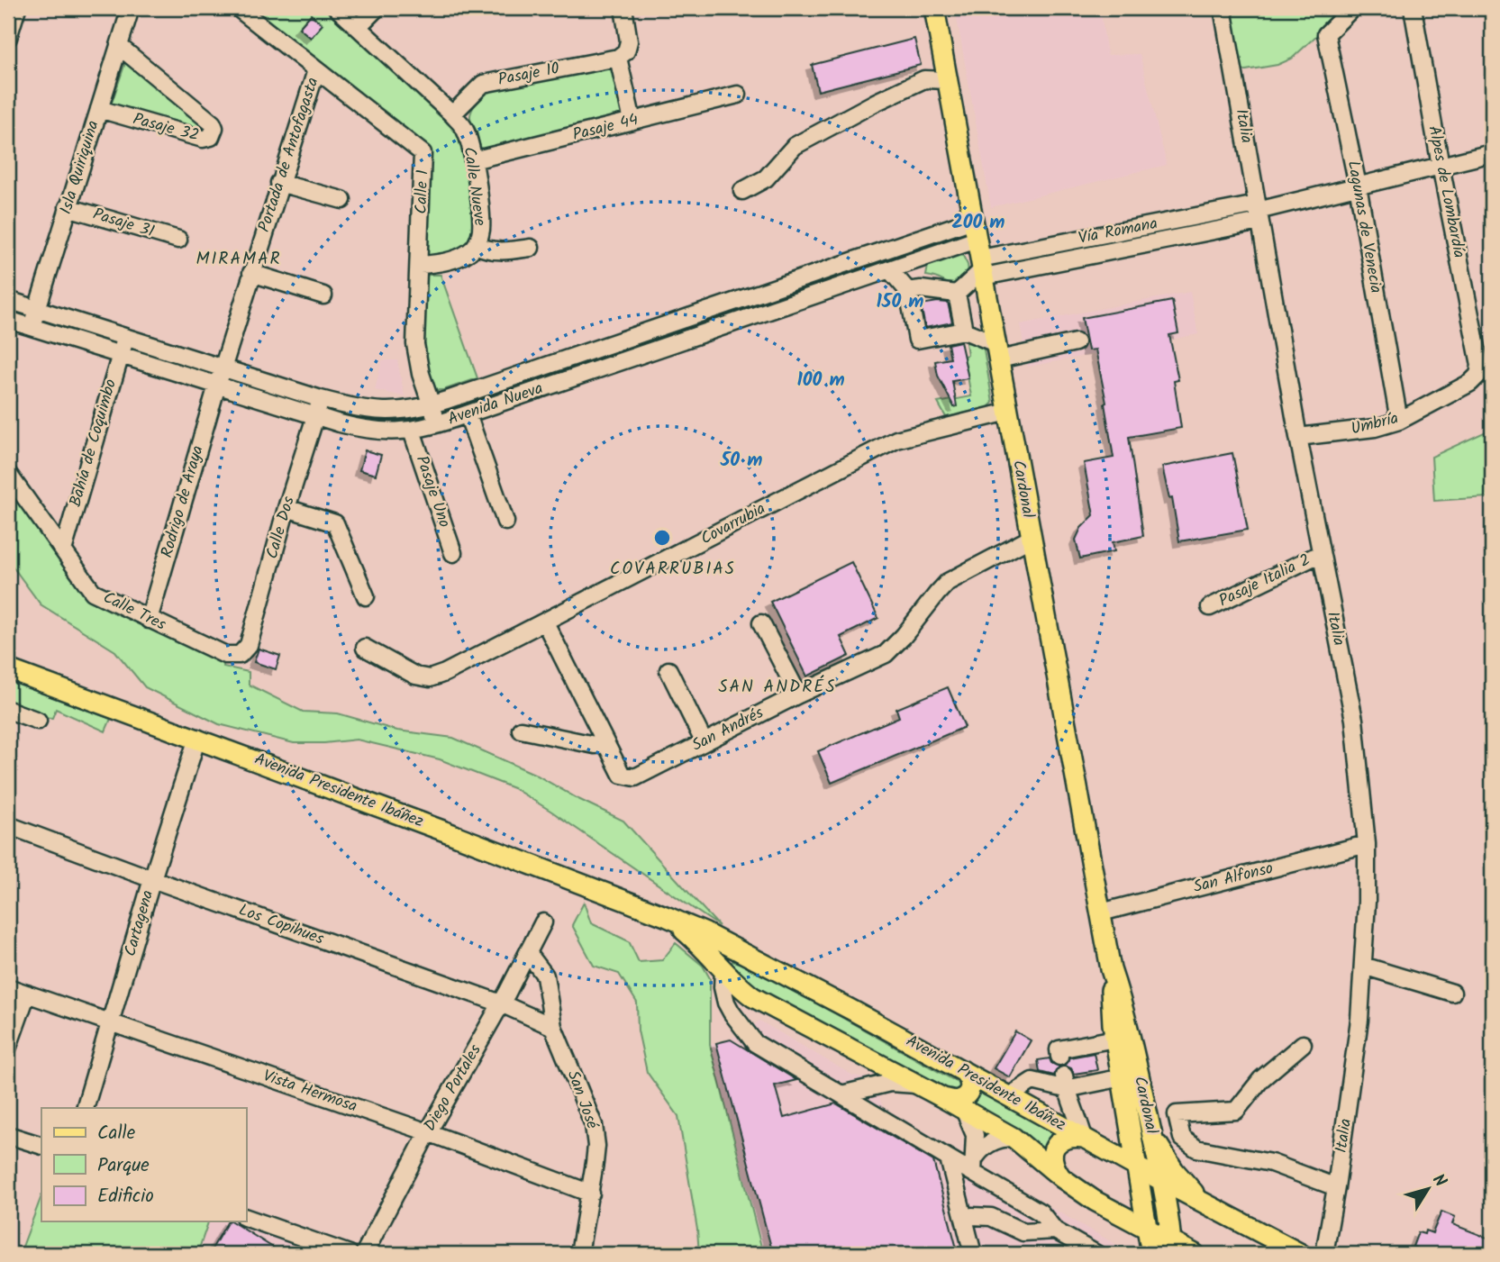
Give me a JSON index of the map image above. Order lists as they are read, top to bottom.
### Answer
{
  "streets": {
    "main road": ["Cardonal", "Avenida Presidente Ibáñez"],
    "street": [
      "Pasaje 10",
      "Italia",
      "Pasaje 32",
      "Pasaje 44",
      "Portada de Antofagasta",
      "Isla Quiriquina",
      "Calle Nueve",
      "Calle 1",
      "Alpes de Lombardía",
      "Pasaje 31",
      "Lagunas de Venecia",
      "Vía Romana",
      "Avenida Nueva",
      "Umbría",
      "Bahía de Coquimbo",
      "Pasaje Uno",
      "Rodrigo de Araya",
      "Covarrubia",
      "Calle Dos",
      "Pasaje Italia 2",
      "Calle Tres",
      "San Andrés",
      "San Alfonso",
      "Cartagena",
      "Los Copihues",
      "Diego Portales",
      "Vista Hermosa",
      "San José"
    ]
  },
  "crossings": [
    ["Pasaje 10", "Calle Nueve"],
    ["Italia", "Vía Romana"],
    ["Italia", "Umbría"],
    ["Italia", "Pasaje Italia 2"],
    ["Italia", "San Alfonso"],
    ["Pasaje 32", "Isla Quiriquina"],
    ["Pasaje 44", "Calle Nueve"],
    ["Portada de Antofagasta", "Calle 1"],
    ["Portada de Antofagasta", "Avenida Nueva"],
    ["Portada de Antofagasta", "Rodrigo de Araya"],
    ["Isla Quiriquina", "Pasaje 31"],
    ["Isla Quiriquina", "Avenida Nueva"],
    ["Calle Nueve", "Calle 1"],
    ["Calle 1", "Avenida Nueva"],
    ["Alpes de Lombardía", "Vía Romana"],
    ["Alpes de Lombardía", "Umbría"],
    ["Lagunas de Venecia", "Vía Romana"],
    ["Lagunas de Venecia", "Umbría"],
    ["Vía Romana", "Avenida Nueva"],
    ["Vía Romana", "Cardonal"],
    ["Avenida Nueva", "Bahía de Coquimbo"],
    ["Avenida Nueva", "Cardonal"],
    ["Avenida Nueva", "Pasaje Uno"],
    ["Avenida Nueva", "Rodrigo de Araya"],
    ["Avenida Nueva", "Calle Dos"],
    ["Bahía de Coquimbo", "Calle Tres"],
    ["Cardonal", "Covarrubia"],
    ["Cardonal", "San Andrés"],
    ["Cardonal", "Avenida Presidente Ibáñez"],
    ["Cardonal", "San Alfonso"],
    ["Rodrigo de Araya", "Calle Tres"],
    ["Covarrubia", "San Andrés"],
    ["Calle Dos", "Calle Tres"],
    ["Avenida Presidente Ibáñez", "Cartagena"],
    ["Cartagena", "Los Copihues"],
    ["Cartagena", "Vista Hermosa"],
    ["Los Copihues", "Diego Portales"],
    ["Los Copihues", "San José"],
    ["Diego Portales", "Vista Hermosa"],
    ["Diego Portales", "San José"],
    ["Vista Hermosa", "San José"]
  ],
  "districts": ["MIRAMAR", "COVARRUBIAS", "SAN ANDRÉS"],
  "legend": ["Calle", "Parque", "Edificio"],
  "north": "top right",
  "rings": [
    "200 m",
    "150 m",
    "100 m",
    "50 m"
  ]
}
